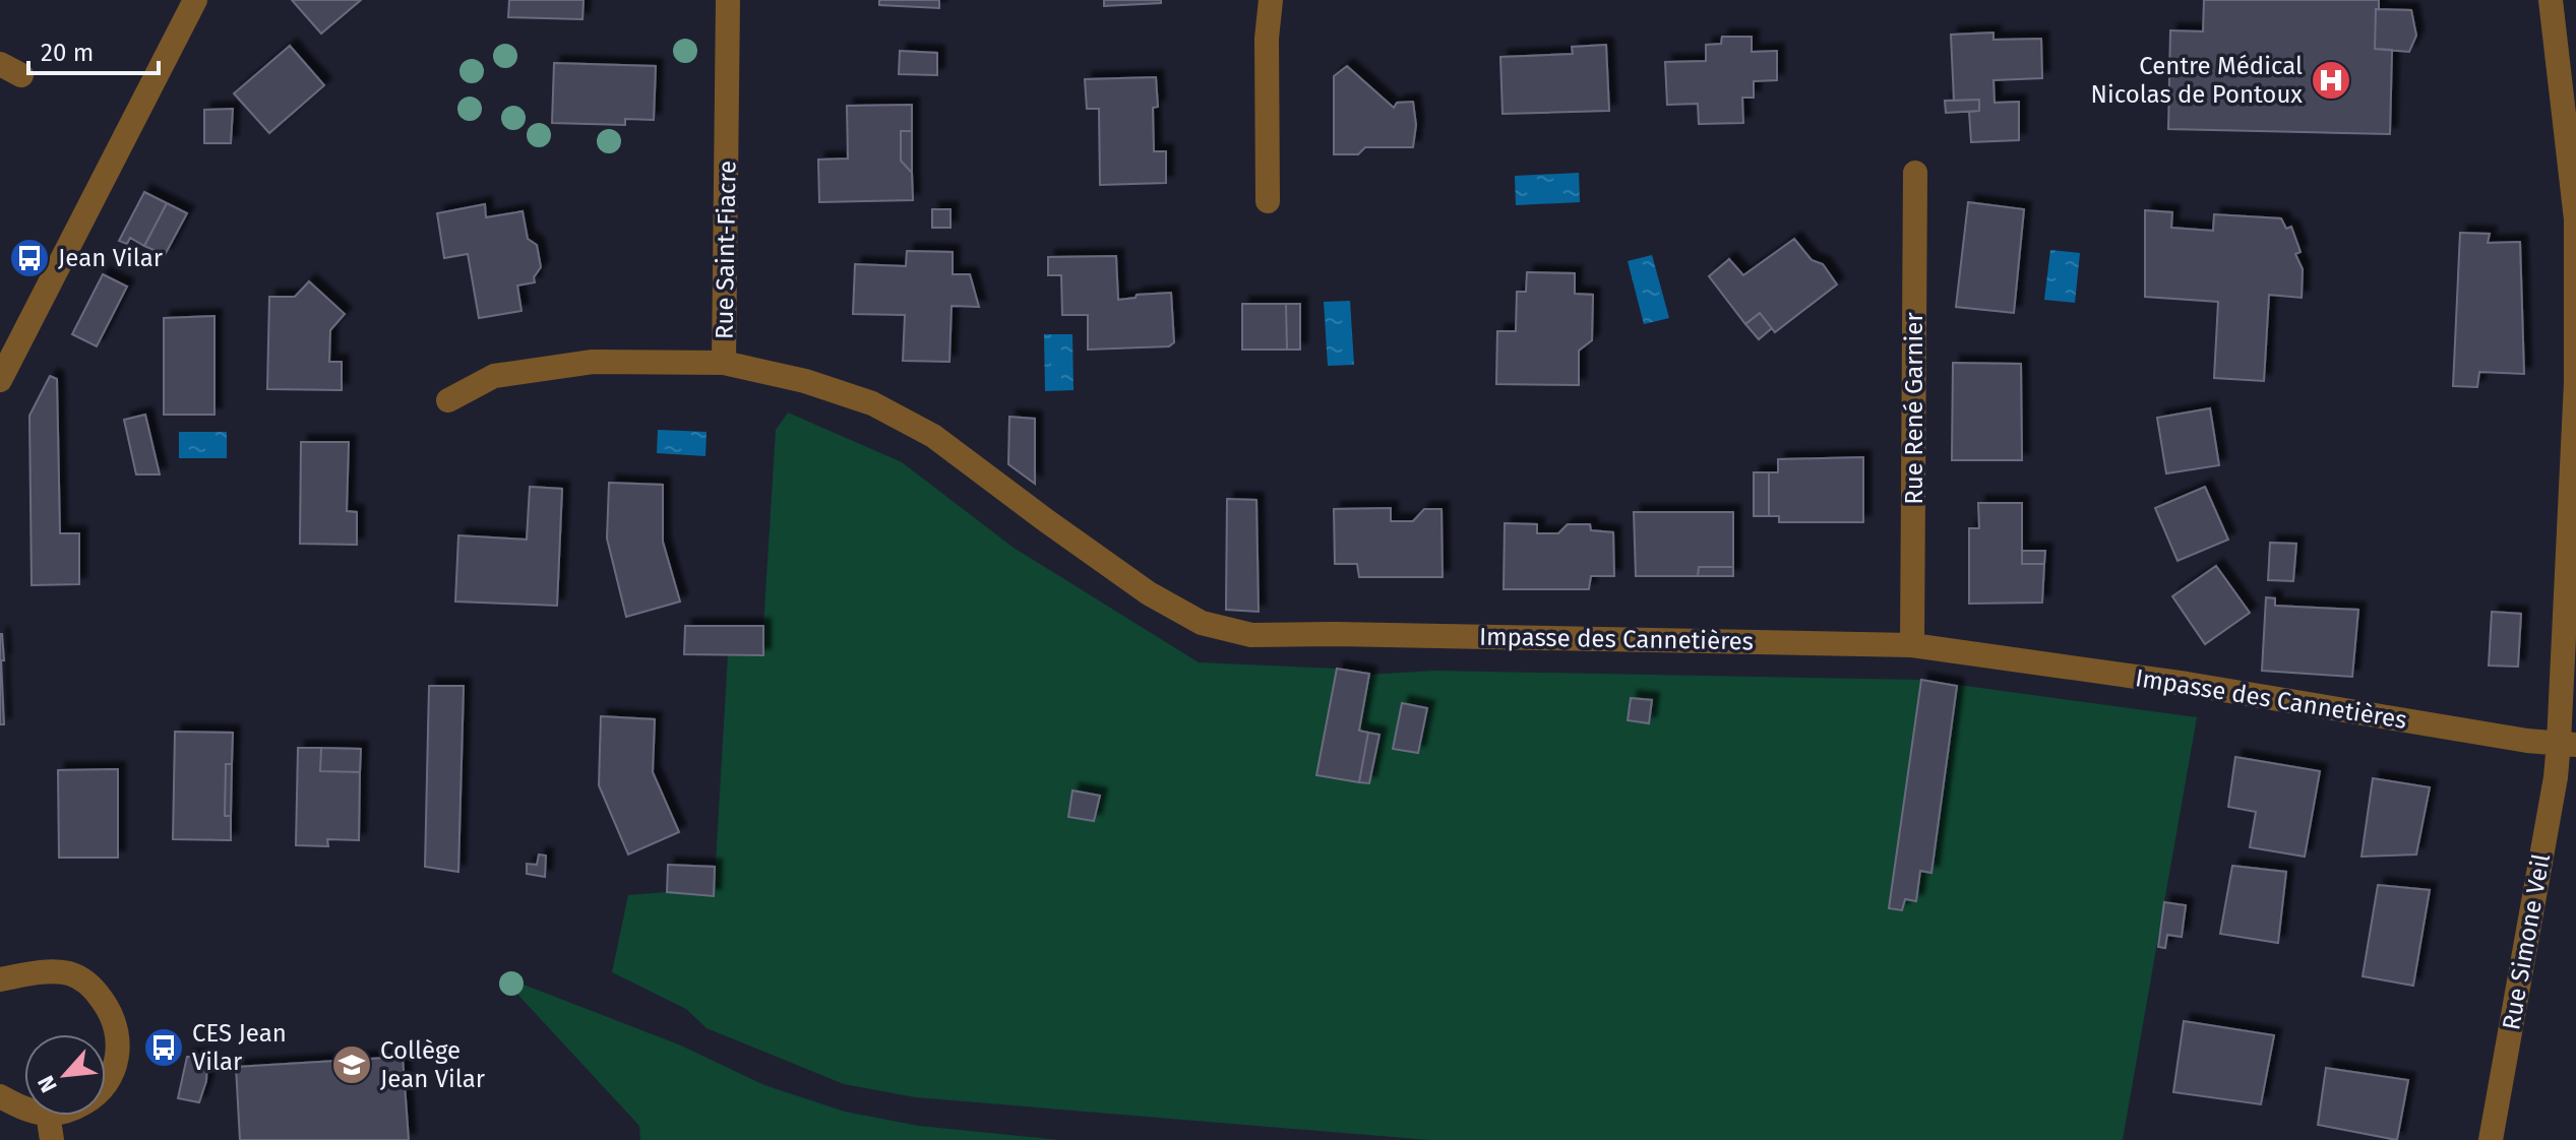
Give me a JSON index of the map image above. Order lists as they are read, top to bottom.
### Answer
{
  "streets": {
    "street": [
      "Rue Saint-Fiacre",
      "Rue René Garnier",
      "Impasse des Cannetières",
      "Rue Simone Veil"
    ]
  },
  "crossings": [
    ["Rue Saint-Fiacre", "Impasse des Cannetières"],
    ["Rue René Garnier", "Impasse des Cannetières"],
    ["Impasse des Cannetières", "Rue Simone Veil"]
  ],
  "places": {
    "hospital": ["Centre Médical Nicolas de Pontoux"],
    "bus stop": ["Jean Vilar", "CES Jean Vilar"],
    "school or university": ["Collège Jean Vilar"]
  },
  "scale_bar": "20 m",
  "north": "bottom left"
}
